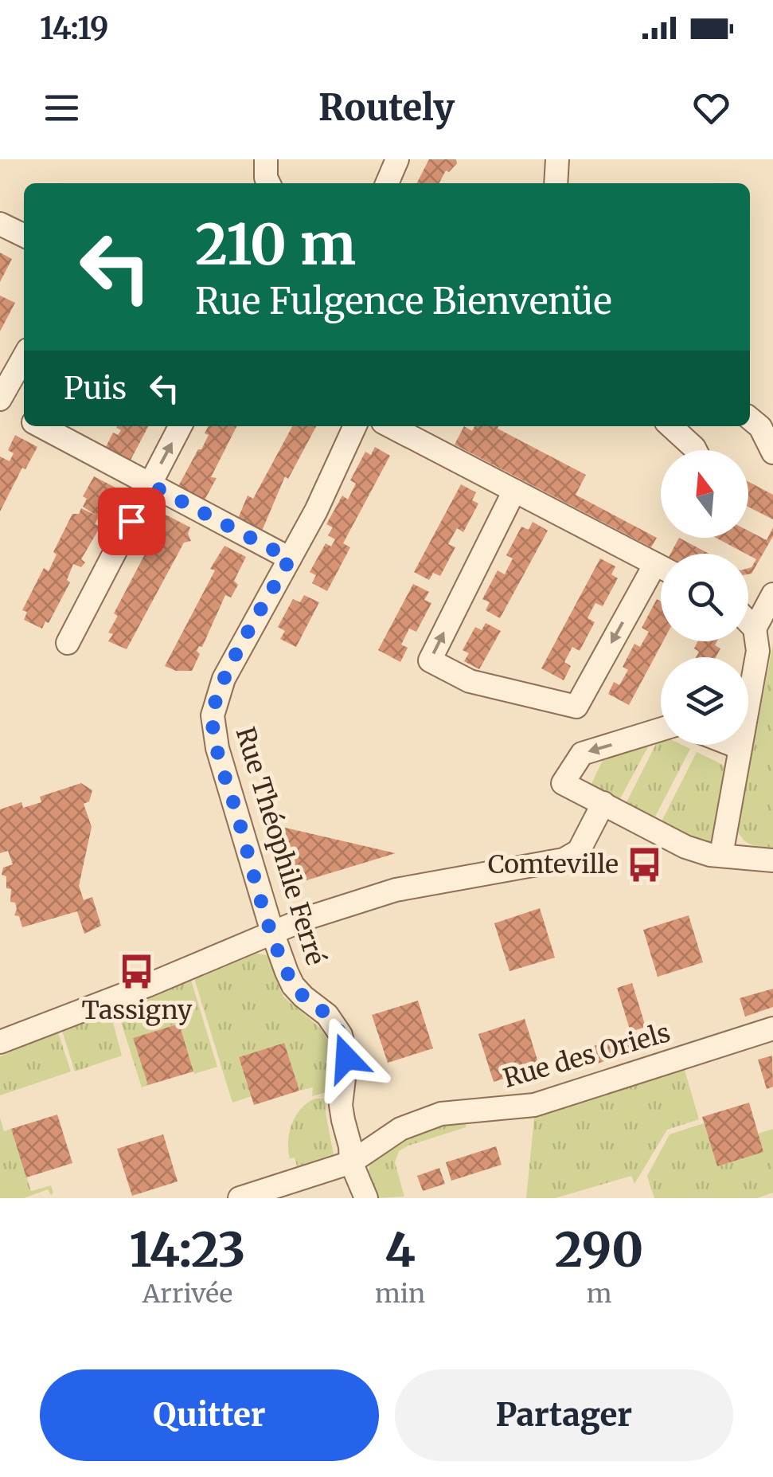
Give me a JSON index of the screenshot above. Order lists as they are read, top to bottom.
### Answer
{
  "streets": {
    "street": ["Rue Théophile Ferré", "Rue des Oriels"]
  },
  "crossings": [
    ["Rue Théophile Ferré", "Rue des Oriels"]
  ],
  "places": {
    "bus stop": ["Comteville", "Tassigny"]
  },
  "north": "top",
  "page": {
    "status": "14:19",
    "header": "Routely",
    "turn": ["210 m", "Rue Fulgence Bienvenüe"],
    "then": "Puis",
    "eta": [
      "14:23",
      "Arrivée",
      "4",
      "min",
      "290",
      "m"
    ],
    "buttons": ["Quitter", "Partager"]
  }
}
